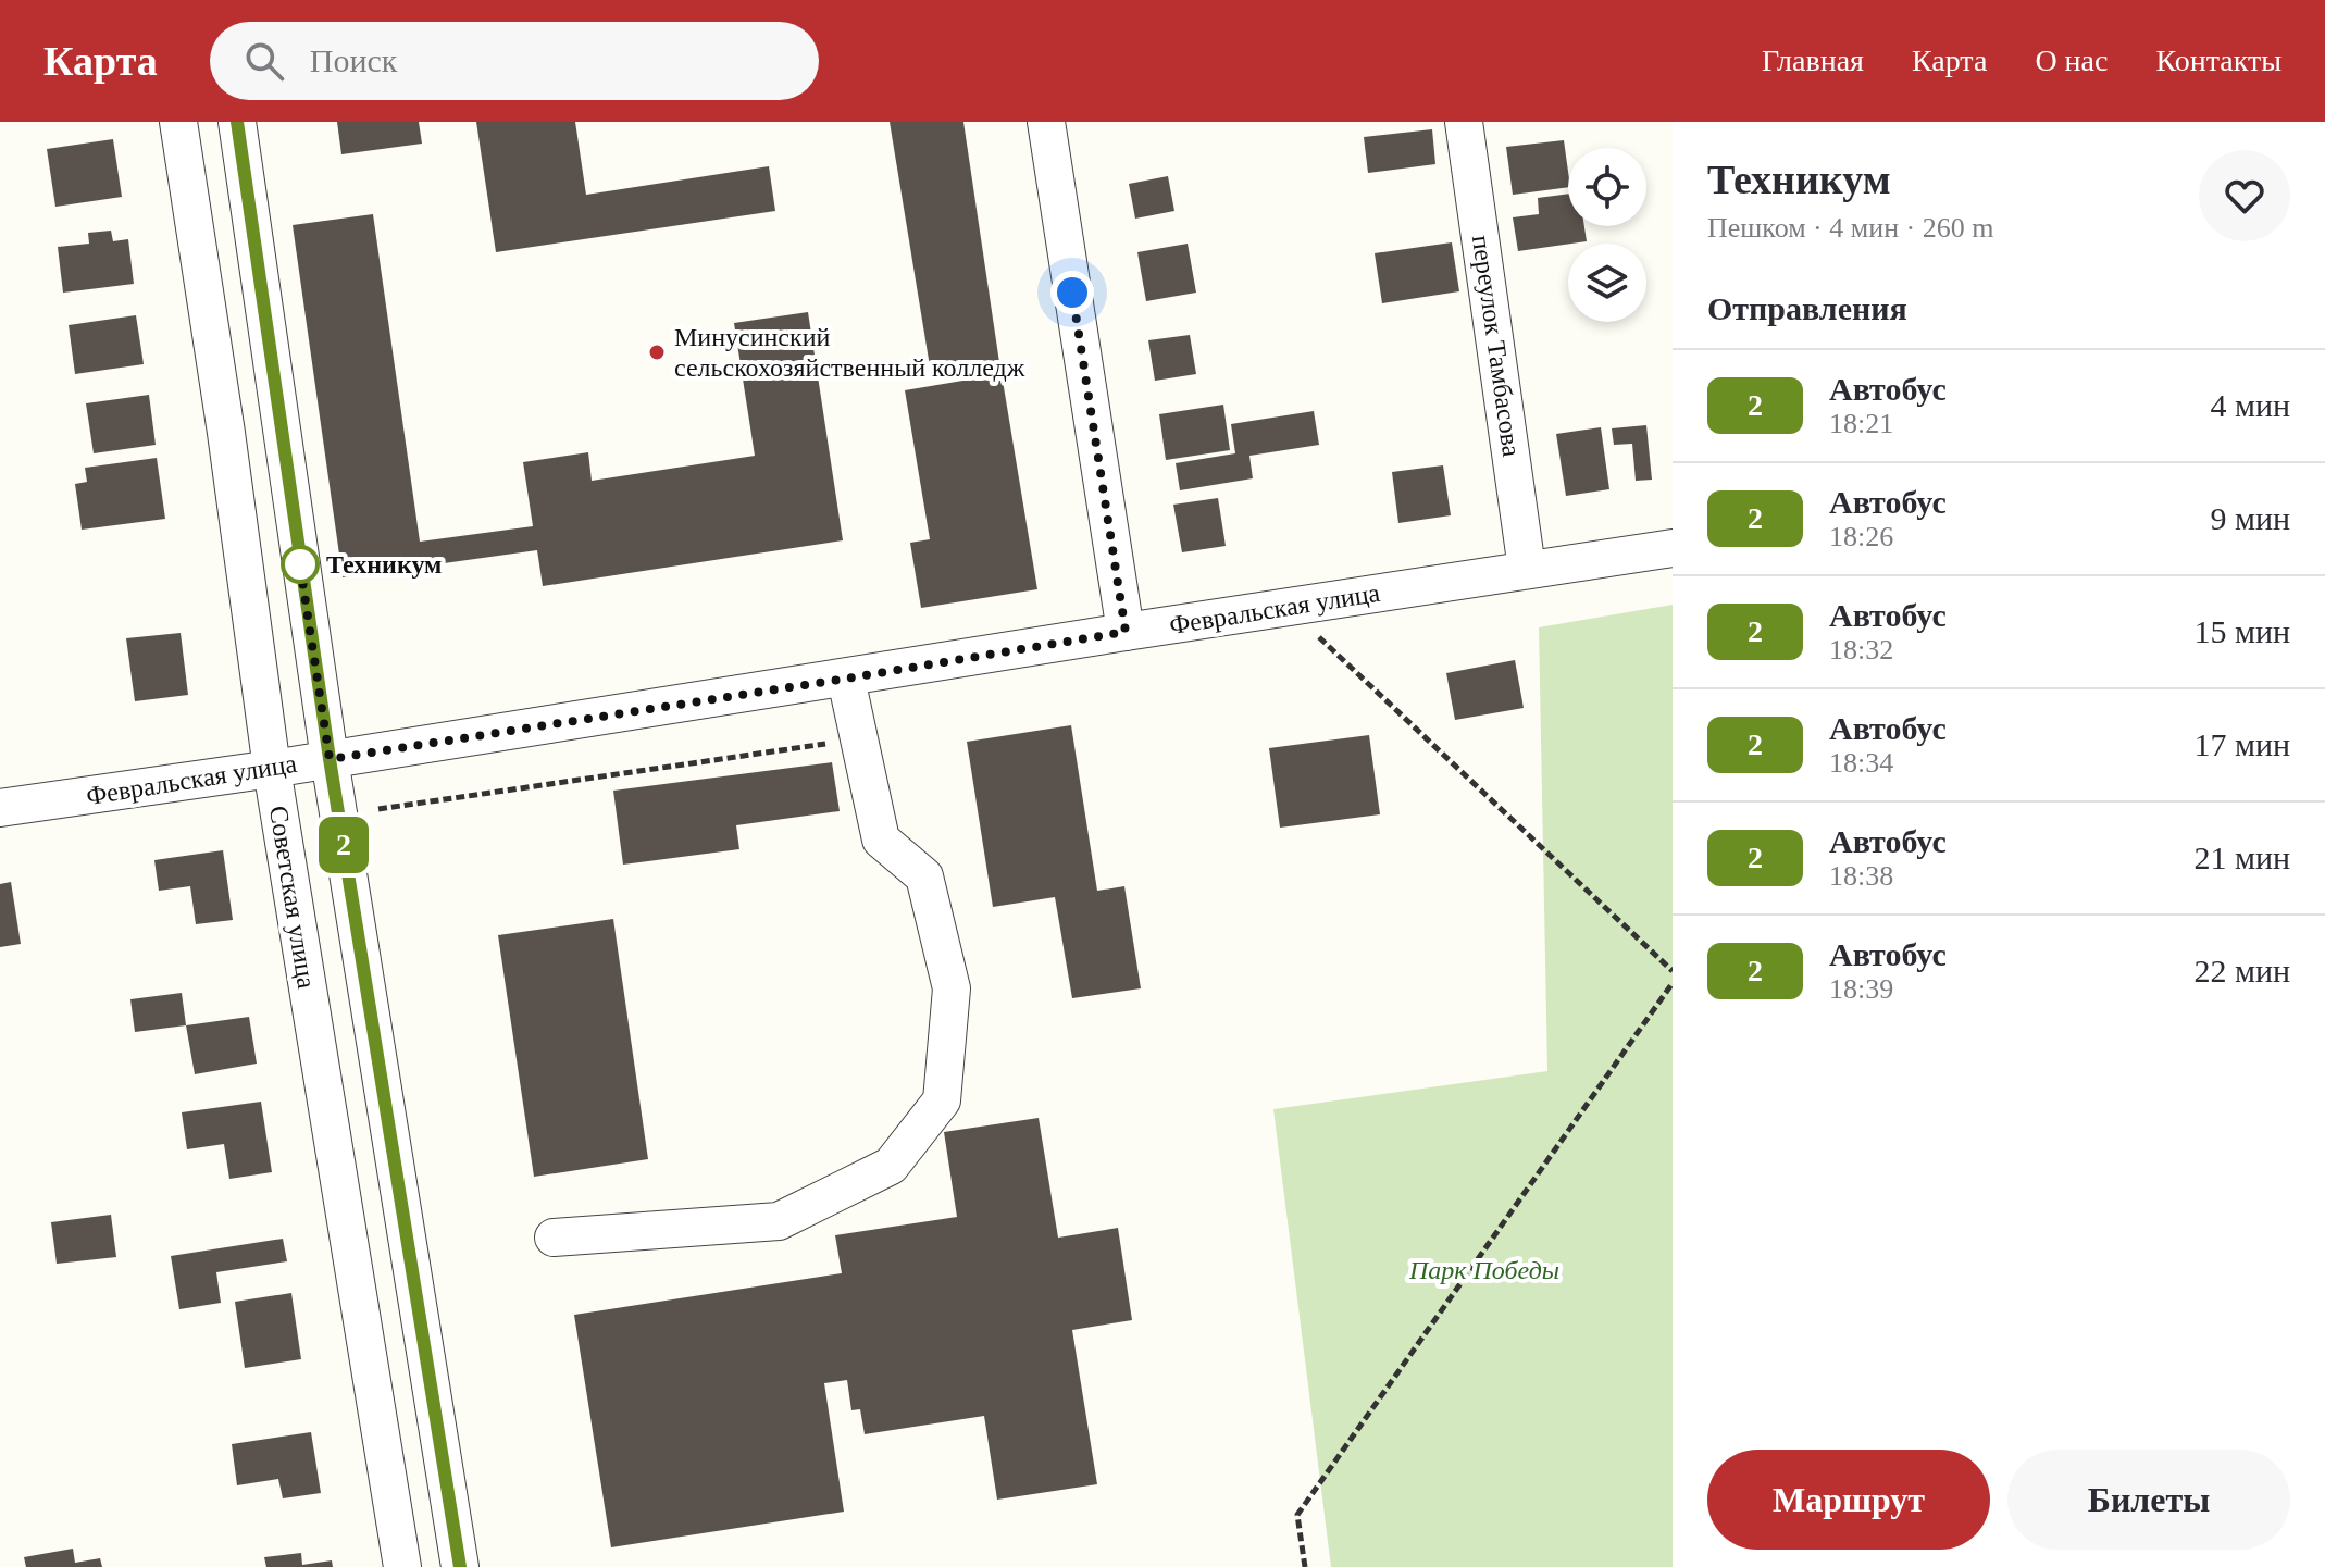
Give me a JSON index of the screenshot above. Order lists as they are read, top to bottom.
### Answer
{
  "streets": {
    "street": ["переулок Тамбасова", "Февральская улица", "Советская улица"]
  },
  "crossings": [
    ["переулок Тамбасова", "Февральская улица"],
    ["Февральская улица", "Советская улица"]
  ],
  "parks": ["Парк Победы"],
  "places": ["Минусинский сельскохозяйственный колледж", "Техникум"],
  "lines": ["bus line 2"],
  "page": {
    "header": "Карта",
    "search": "Поиск",
    "nav": [
      "Главная",
      "Карта",
      "О нас",
      "Контакты"
    ],
    "on_map": "2",
    "heading": [
      ["Техникум", "Пешком · 4 мин · 260 m"],
      "Отправления"
    ],
    "list": [
      {
        "mark": "2",
        "name": "Автобус",
        "note": "18:21",
        "value": "4 мин"
      },
      {
        "mark": "2",
        "name": "Автобус",
        "note": "18:26",
        "value": "9 мин"
      },
      {
        "mark": "2",
        "name": "Автобус",
        "note": "18:32",
        "value": "15 мин"
      },
      {
        "mark": "2",
        "name": "Автобус",
        "note": "18:34",
        "value": "17 мин"
      },
      {
        "mark": "2",
        "name": "Автобус",
        "note": "18:38",
        "value": "21 мин"
      },
      {
        "mark": "2",
        "name": "Автобус",
        "note": "18:39",
        "value": "22 мин"
      }
    ],
    "buttons": ["Маршрут", "Билеты"]
  }
}
